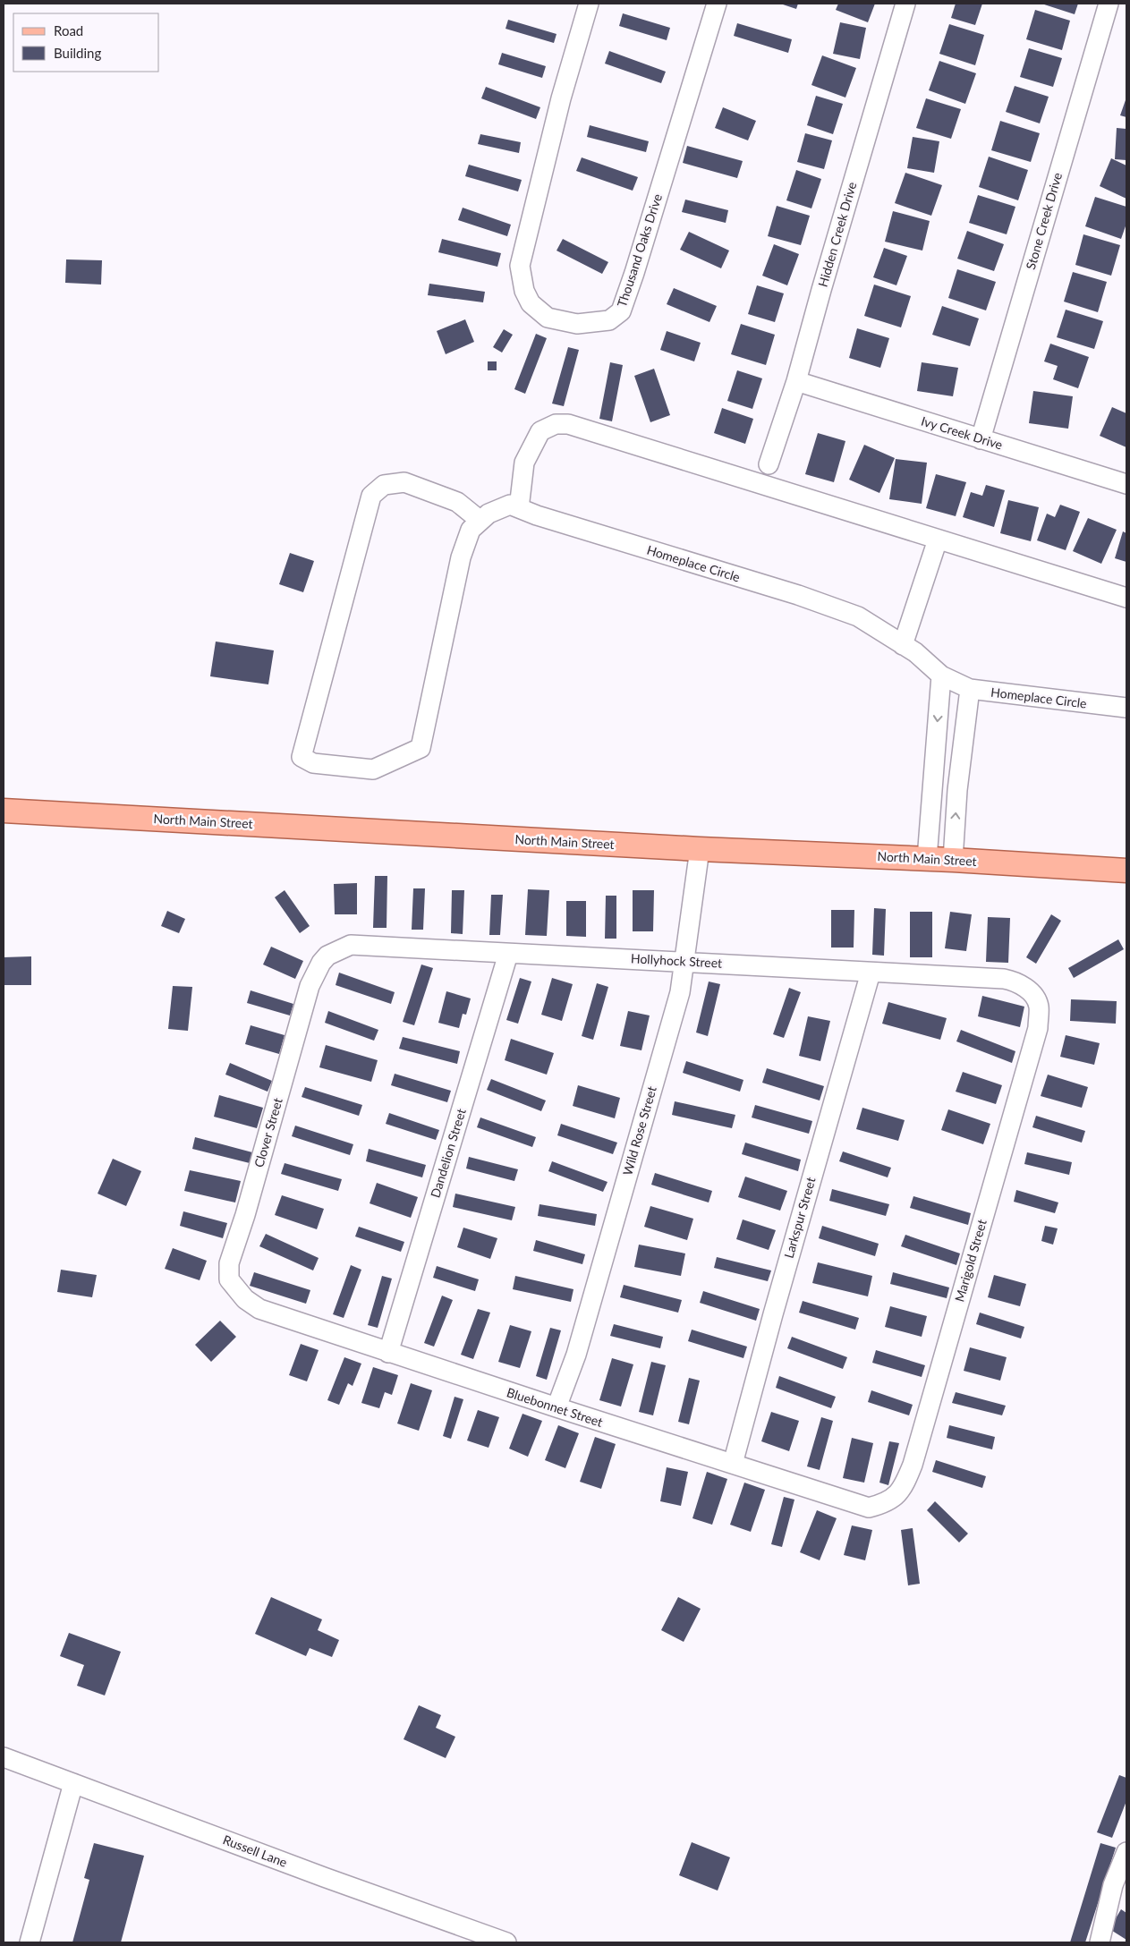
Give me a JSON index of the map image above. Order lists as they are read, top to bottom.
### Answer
{
  "streets": {
    "main road": ["North Main Street"],
    "street": [
      "Stone Creek Drive",
      "Hidden Creek Drive",
      "Thousand Oaks Drive",
      "Ivy Creek Drive",
      "Homeplace Circle",
      "Hollyhock Street",
      "Wild Rose Street",
      "Clover Street",
      "Dandelion Street",
      "Larkspur Street",
      "Marigold Street",
      "Bluebonnet Street",
      "Russell Lane"
    ]
  },
  "crossings": [
    ["Stone Creek Drive", "Ivy Creek Drive"],
    ["Hidden Creek Drive", "Ivy Creek Drive"],
    ["North Main Street", "Wild Rose Street"],
    ["Hollyhock Street", "Wild Rose Street"],
    ["Hollyhock Street", "Clover Street"],
    ["Hollyhock Street", "Dandelion Street"],
    ["Hollyhock Street", "Larkspur Street"],
    ["Hollyhock Street", "Marigold Street"],
    ["Wild Rose Street", "Bluebonnet Street"],
    ["Clover Street", "Bluebonnet Street"],
    ["Dandelion Street", "Bluebonnet Street"],
    ["Larkspur Street", "Bluebonnet Street"],
    ["Marigold Street", "Bluebonnet Street"]
  ],
  "legend": ["Road", "Building"]
}
